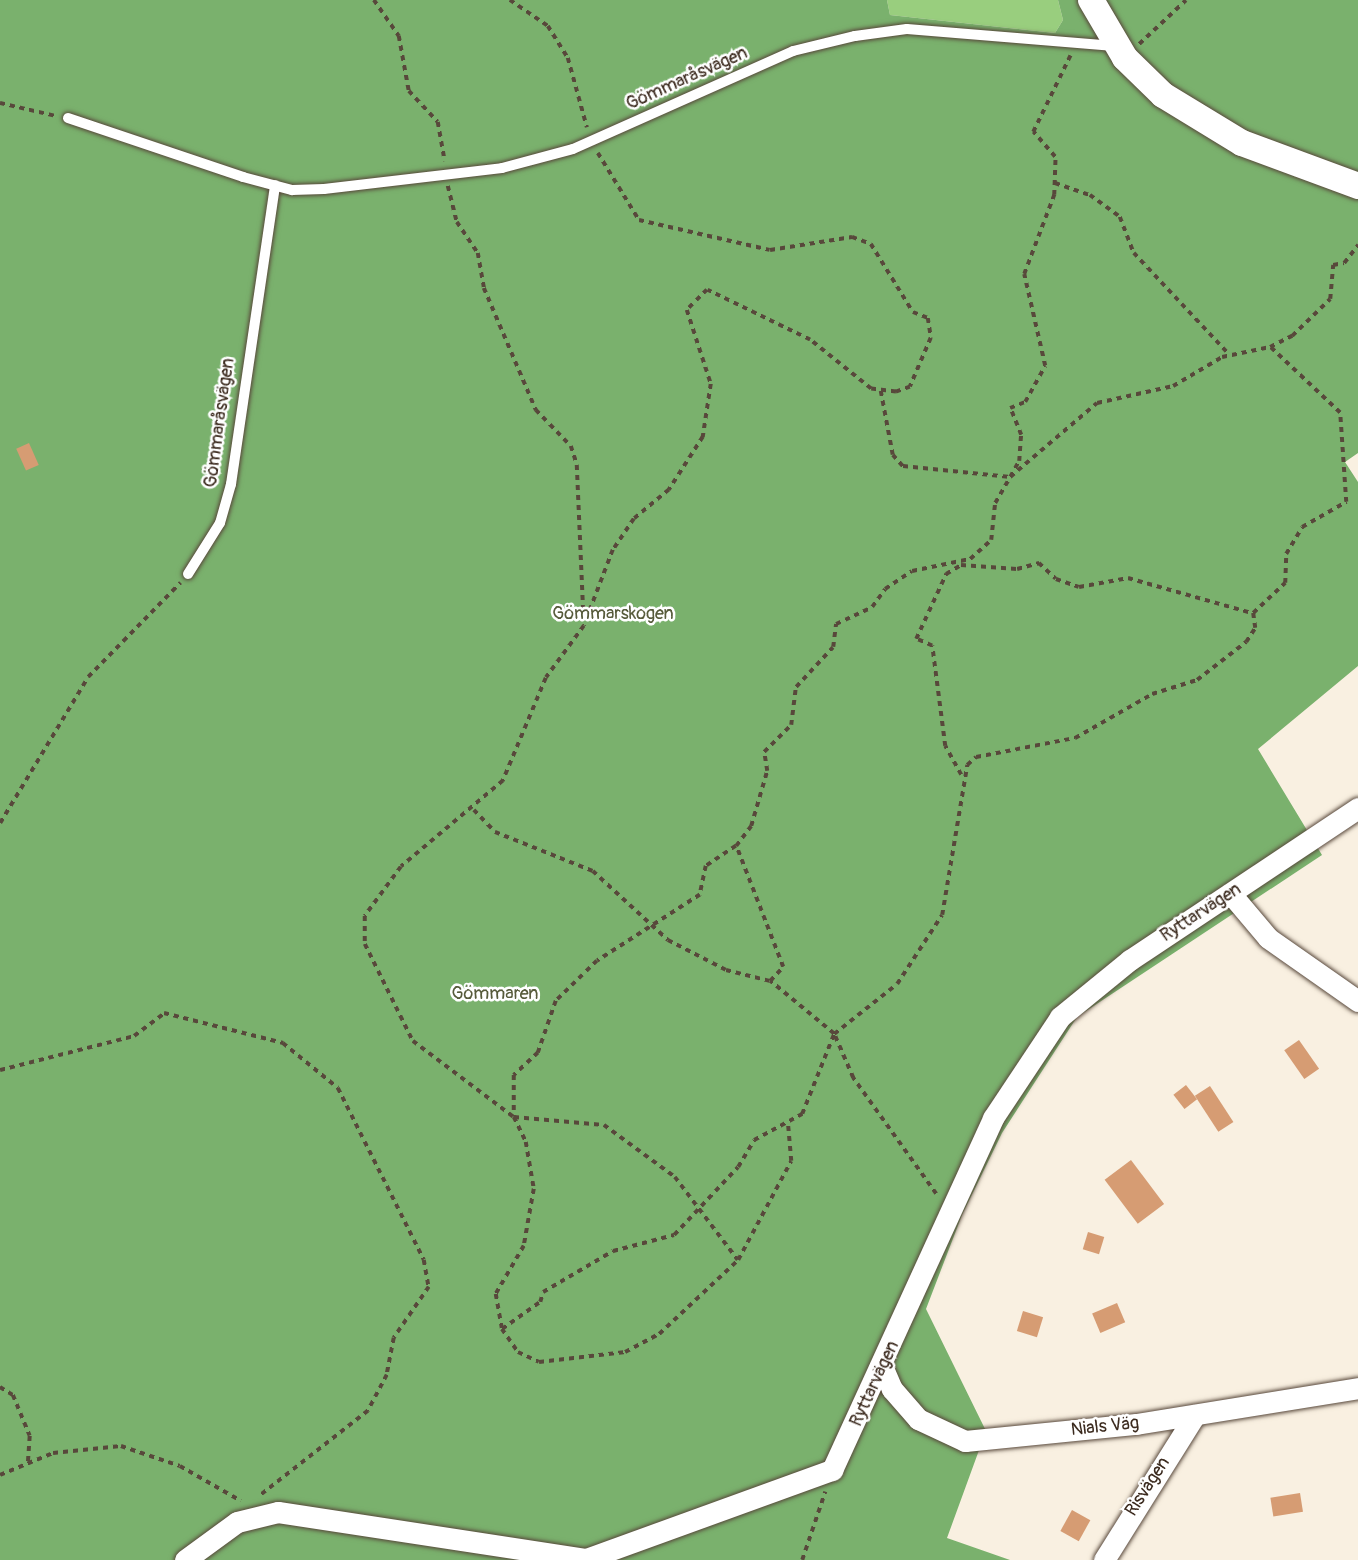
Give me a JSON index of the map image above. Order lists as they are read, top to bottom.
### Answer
{
  "streets": {
    "street": ["Ryttarvägen", "Nials Väg", "Risvägen"],
    "lane": ["Gömmaråsvägen"]
  },
  "crossings": [
    ["Ryttarvägen", "Nials Väg"],
    ["Nials Väg", "Risvägen"]
  ],
  "parks": ["Gömmarskogen", "Gömmaren"]
}
